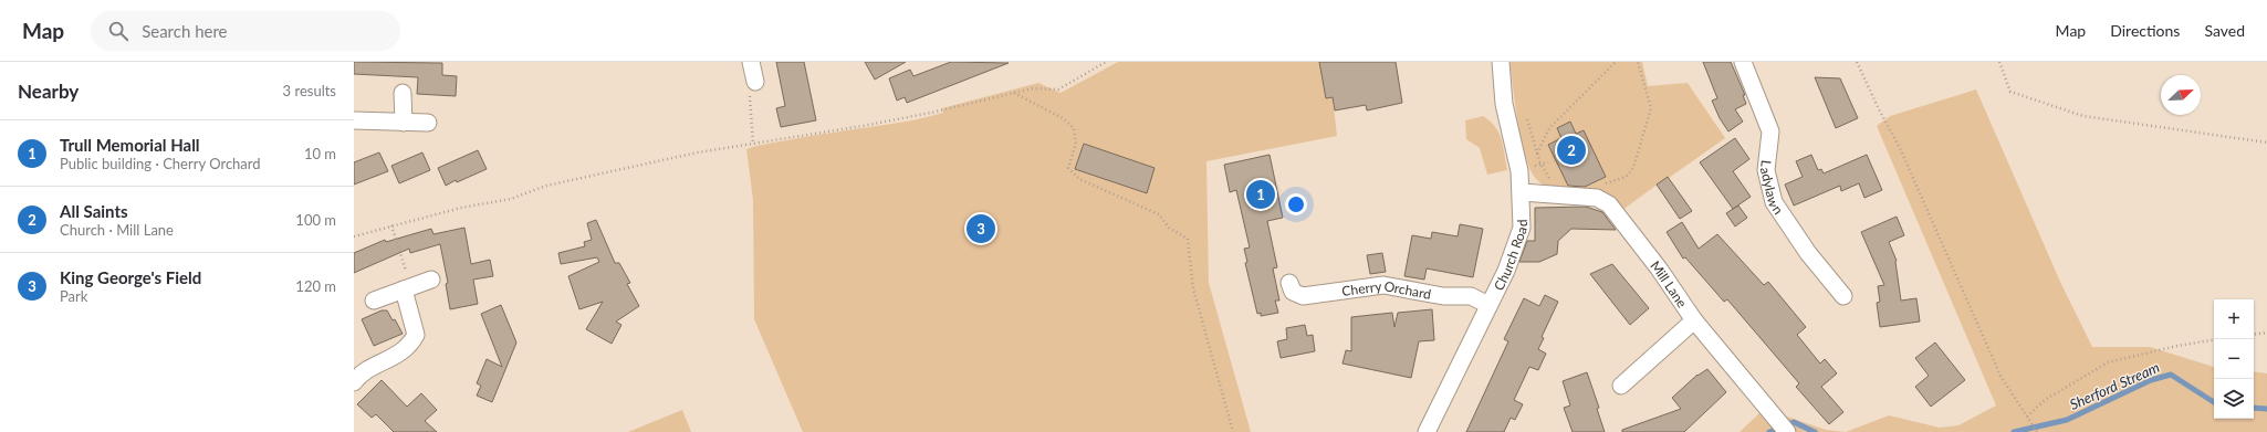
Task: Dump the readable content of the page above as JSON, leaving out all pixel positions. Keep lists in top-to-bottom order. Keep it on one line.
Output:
{"streets":{"street":["Ladylawn","Church Road","Mill Lane","Cherry Orchard"]},"crossings":[["Church Road","Mill Lane"],["Church Road","Cherry Orchard"]],"water":["Sherford Stream"],"north":"top right","page":{"header":"Map","search":"Search here","nav":["Map","Directions","Saved"],"heading":["Nearby","3 results"],"list":[{"mark":"1","name":"Trull Memorial Hall","note":"Public building · Cherry Orchard","value":"10 m"},{"mark":"2","name":"All Saints","note":"Church · Mill Lane","value":"100 m"},{"mark":"3","name":"King George's Field","note":"Park","value":"120 m"}],"pins":["2","1","3"],"map_buttons":["+","−"]}}
